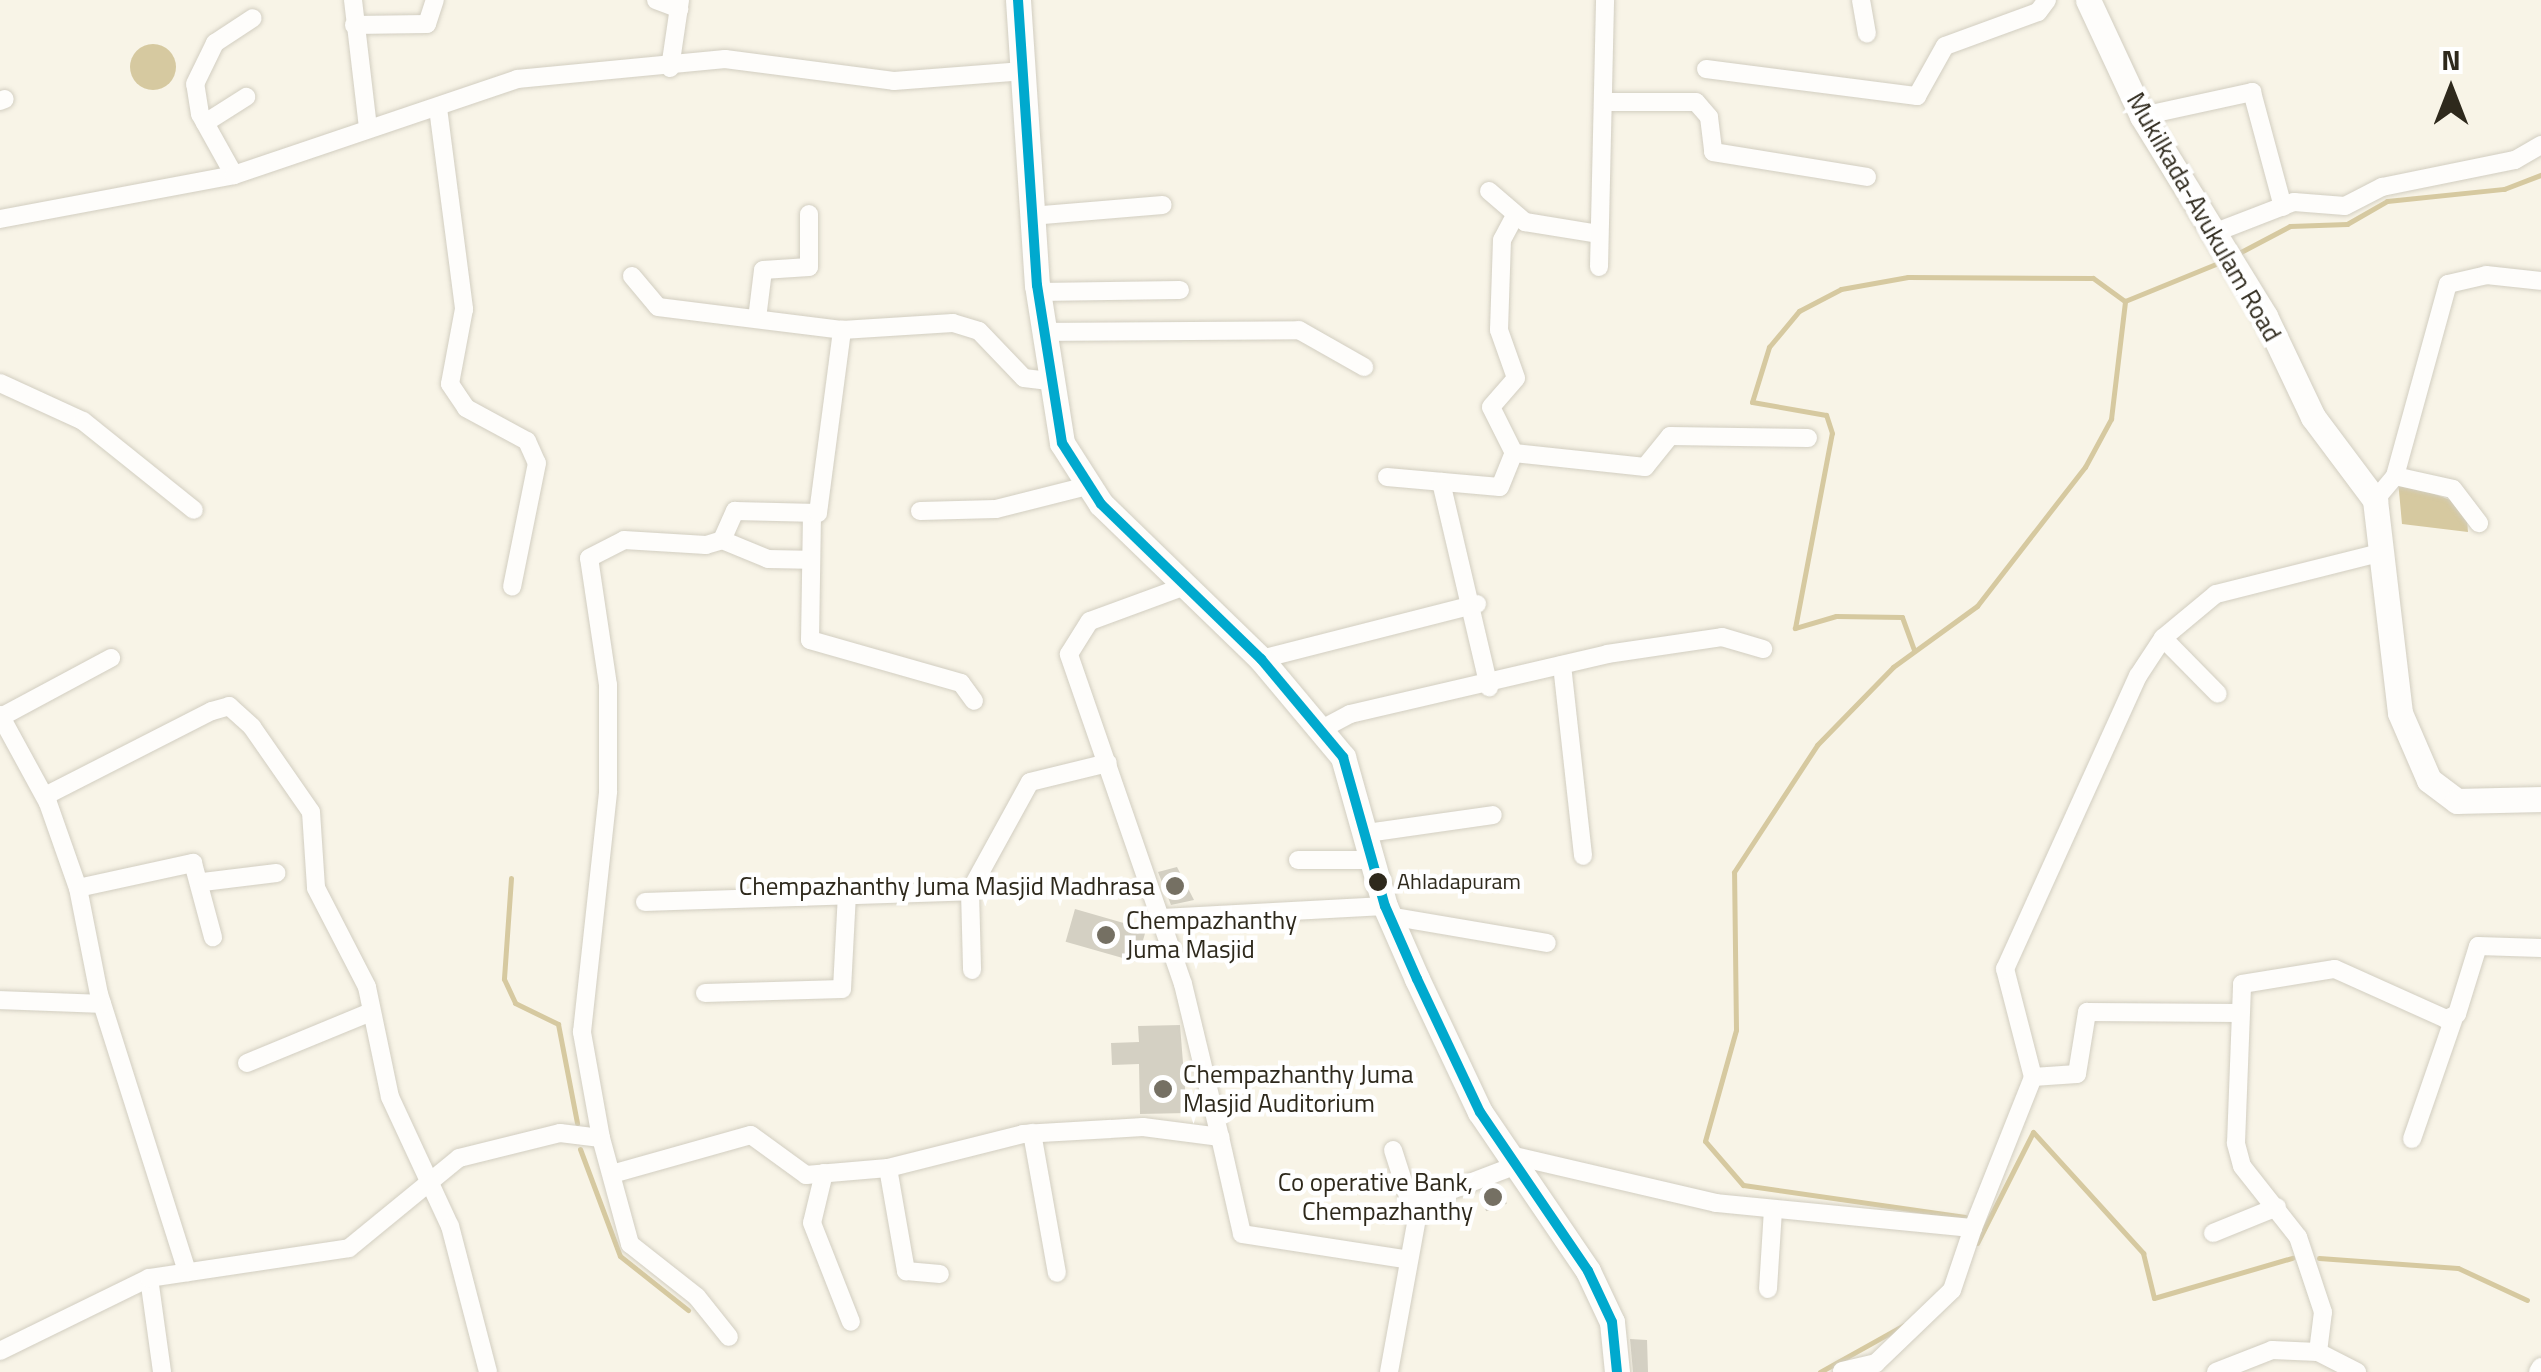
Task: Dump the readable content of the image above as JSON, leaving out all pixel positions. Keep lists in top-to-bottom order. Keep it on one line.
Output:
{"streets":{"main road":["Mukilkada-Avukulam Road"]},"places":["Ahladapuram","Chempazhanthy Juma Masjid Madhrasa","Chempazhanthy Juma Masjid","Chempazhanthy Juma Masjid Auditorium","Co operative Bank, Chempazhanthy"],"north":"top"}
